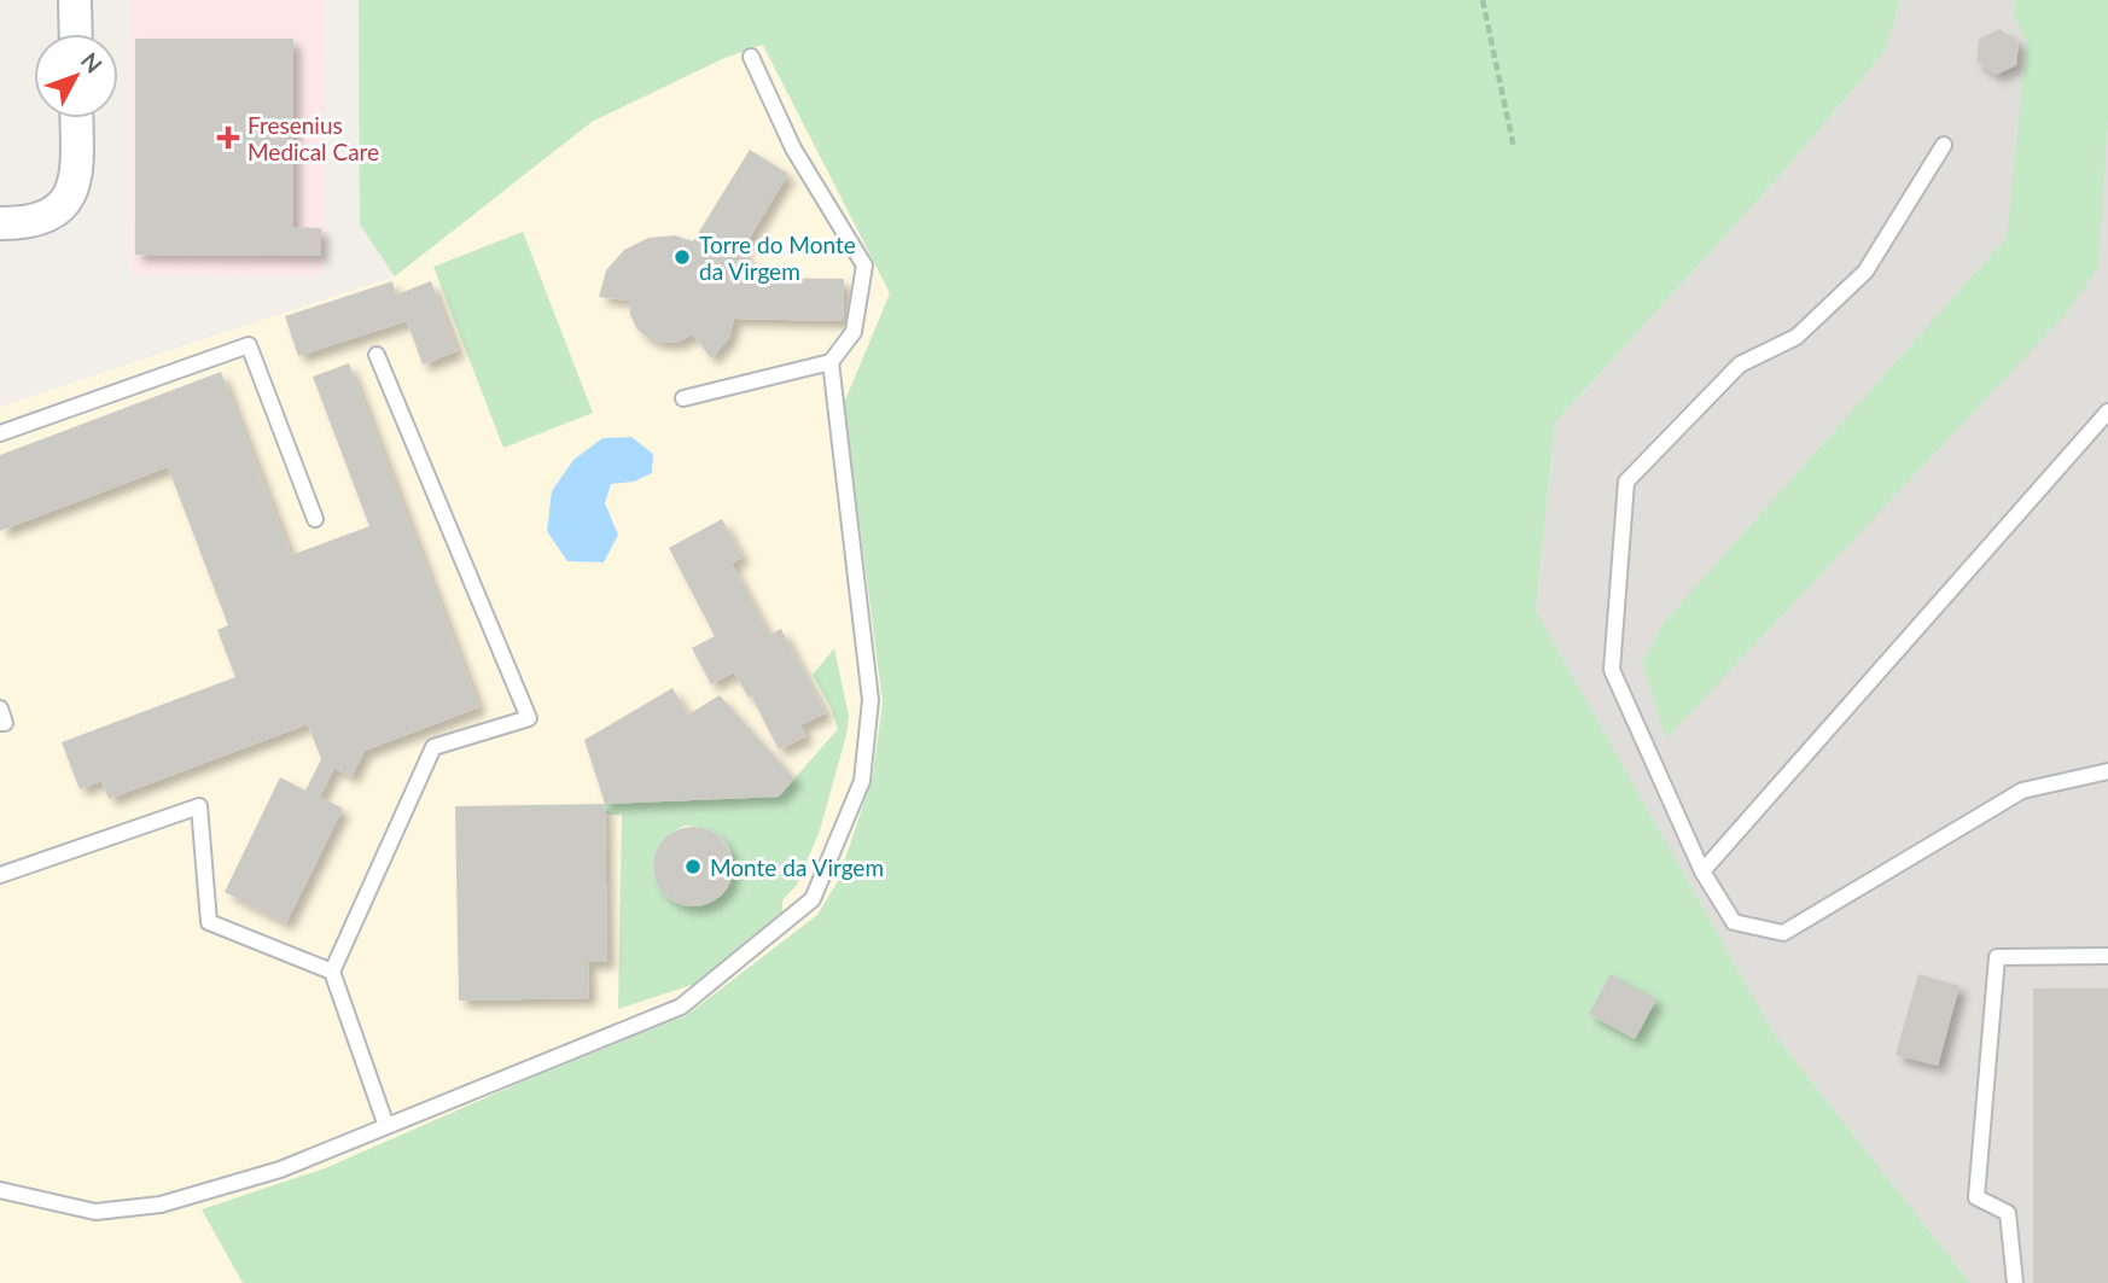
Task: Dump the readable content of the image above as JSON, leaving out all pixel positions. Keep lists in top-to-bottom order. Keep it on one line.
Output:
{"places":{"health":["Fresenius Medical Care"],"other":["Torre do Monte da Virgem","Monte da Virgem"]},"north":"top right"}
